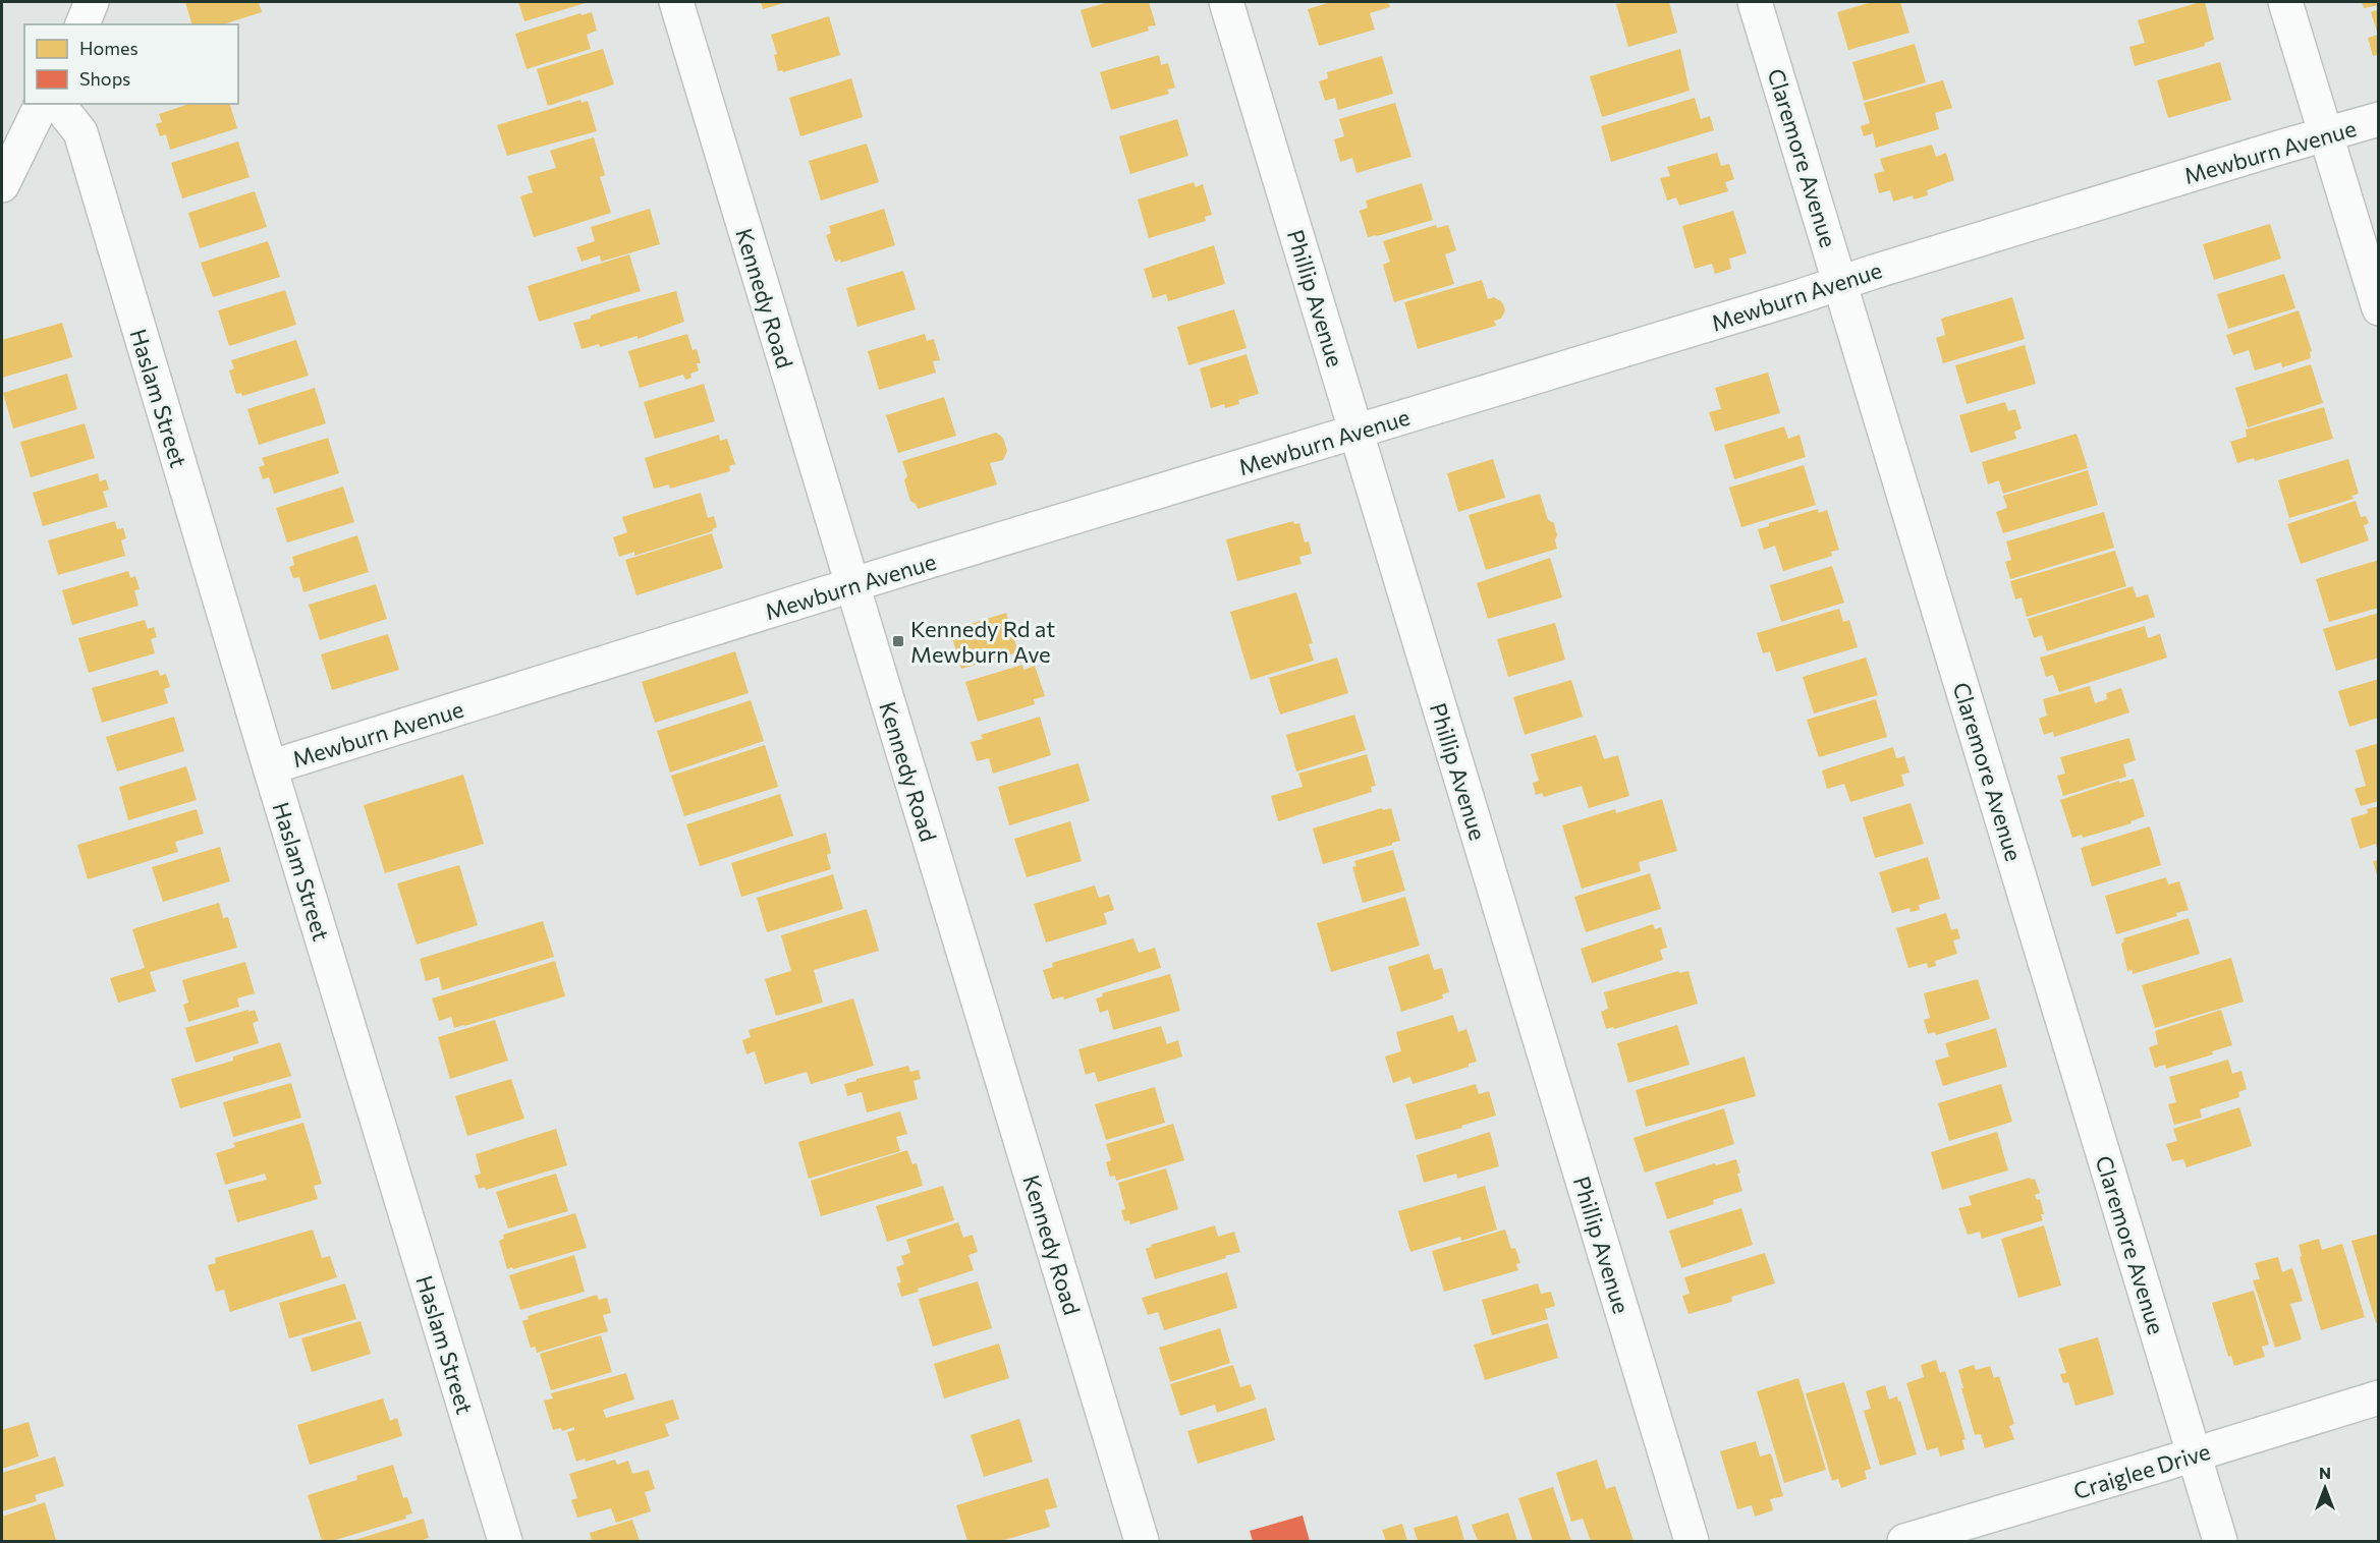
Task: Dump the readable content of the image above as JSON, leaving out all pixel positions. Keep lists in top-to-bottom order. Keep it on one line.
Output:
{"streets":{"street":["Mewburn Avenue","Claremore Avenue","Kennedy Road","Phillip Avenue","Haslam Street","Craiglee Drive"]},"crossings":[["Mewburn Avenue","Claremore Avenue"],["Mewburn Avenue","Kennedy Road"],["Mewburn Avenue","Phillip Avenue"],["Mewburn Avenue","Haslam Street"],["Claremore Avenue","Craiglee Drive"]],"places":{"transit":["Kennedy Rd at Mewburn Ave"]},"legend":["Homes","Shops"],"north":"top"}
